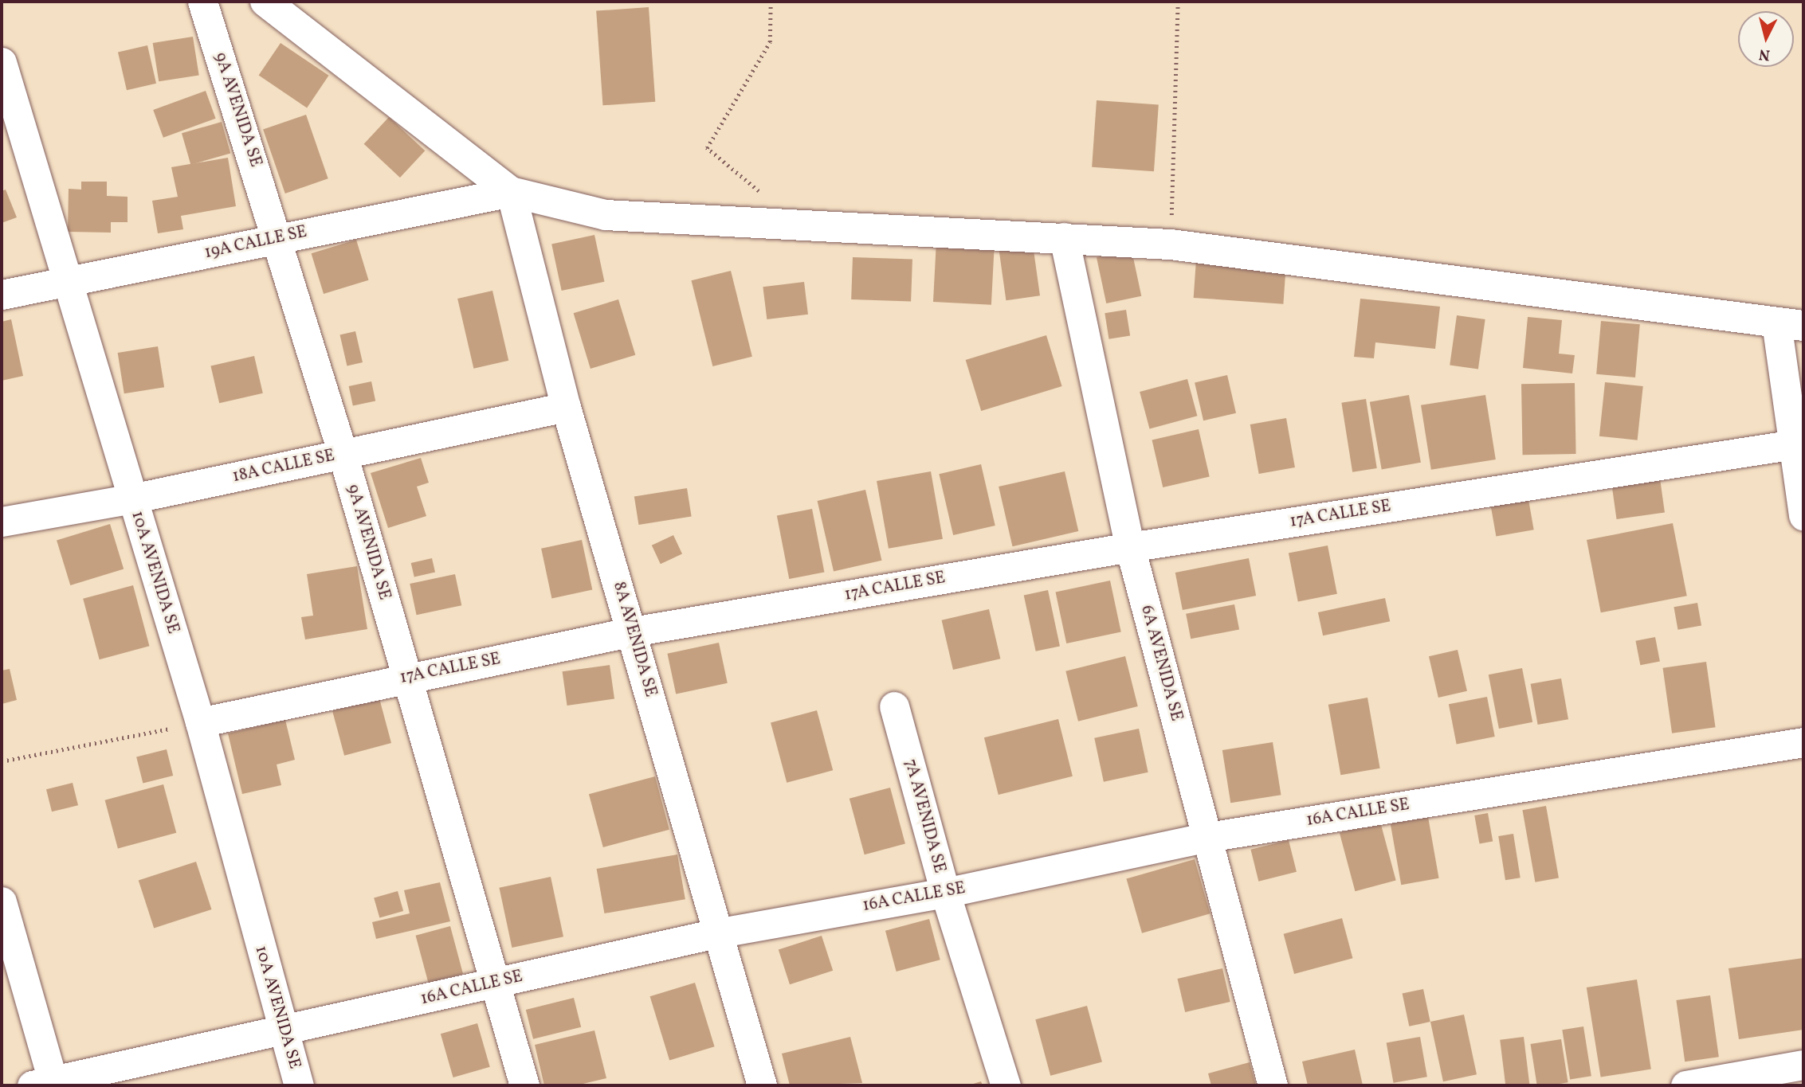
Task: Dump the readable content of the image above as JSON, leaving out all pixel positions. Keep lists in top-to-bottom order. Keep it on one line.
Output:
{"streets":{"street":["9A AVENIDA SE","19A CALLE SE","18A CALLE SE","17A CALLE SE","10A AVENIDA SE","8A AVENIDA SE","6A AVENIDA SE","16A CALLE SE","7A AVENIDA SE"]},"crossings":[["9A AVENIDA SE","19A CALLE SE"],["9A AVENIDA SE","18A CALLE SE"],["9A AVENIDA SE","17A CALLE SE"],["9A AVENIDA SE","16A CALLE SE"],["19A CALLE SE","10A AVENIDA SE"],["19A CALLE SE","8A AVENIDA SE"],["18A CALLE SE","10A AVENIDA SE"],["18A CALLE SE","8A AVENIDA SE"],["17A CALLE SE","10A AVENIDA SE"],["17A CALLE SE","8A AVENIDA SE"],["17A CALLE SE","6A AVENIDA SE"],["10A AVENIDA SE","16A CALLE SE"],["8A AVENIDA SE","16A CALLE SE"],["6A AVENIDA SE","16A CALLE SE"],["16A CALLE SE","7A AVENIDA SE"]],"north":"bottom"}
